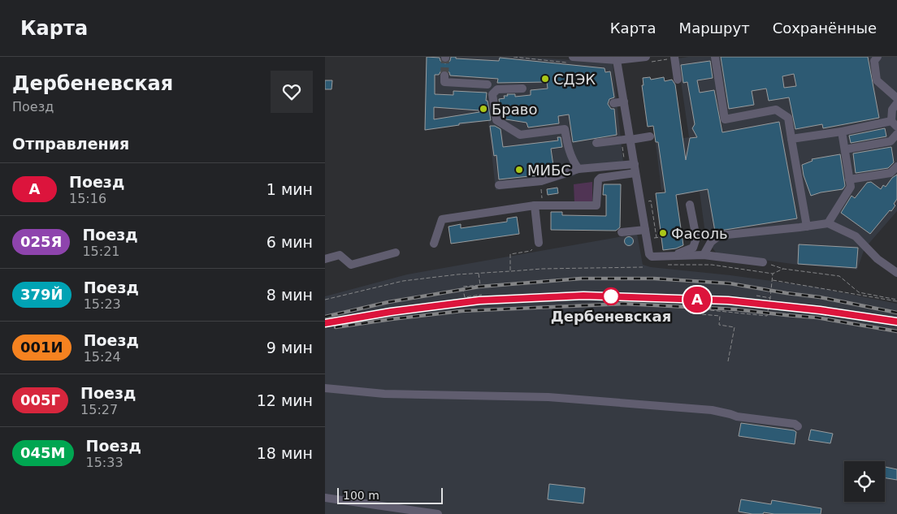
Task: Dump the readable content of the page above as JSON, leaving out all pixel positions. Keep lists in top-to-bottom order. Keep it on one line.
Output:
{"places":["СДЭК","Браво","МИБС","Фасоль","Дербеневская"],"scale_bar":"100 m","page":{"header":"Карта","nav":["Карта","Маршрут","Сохранённые"],"heading":[["Дербеневская","Поезд"],"Отправления"],"on_map":"A","list":[{"mark":"A","name":"Поезд","note":"15:16","value":"1 мин"},{"mark":"025Я","name":"Поезд","note":"15:21","value":"6 мин"},{"mark":"379Й","name":"Поезд","note":"15:23","value":"8 мин"},{"mark":"001И","name":"Поезд","note":"15:24","value":"9 мин"},{"mark":"005Г","name":"Поезд","note":"15:27","value":"12 мин"},{"mark":"045М","name":"Поезд","note":"15:33","value":"18 мин"}],"scale":"100 m"}}
